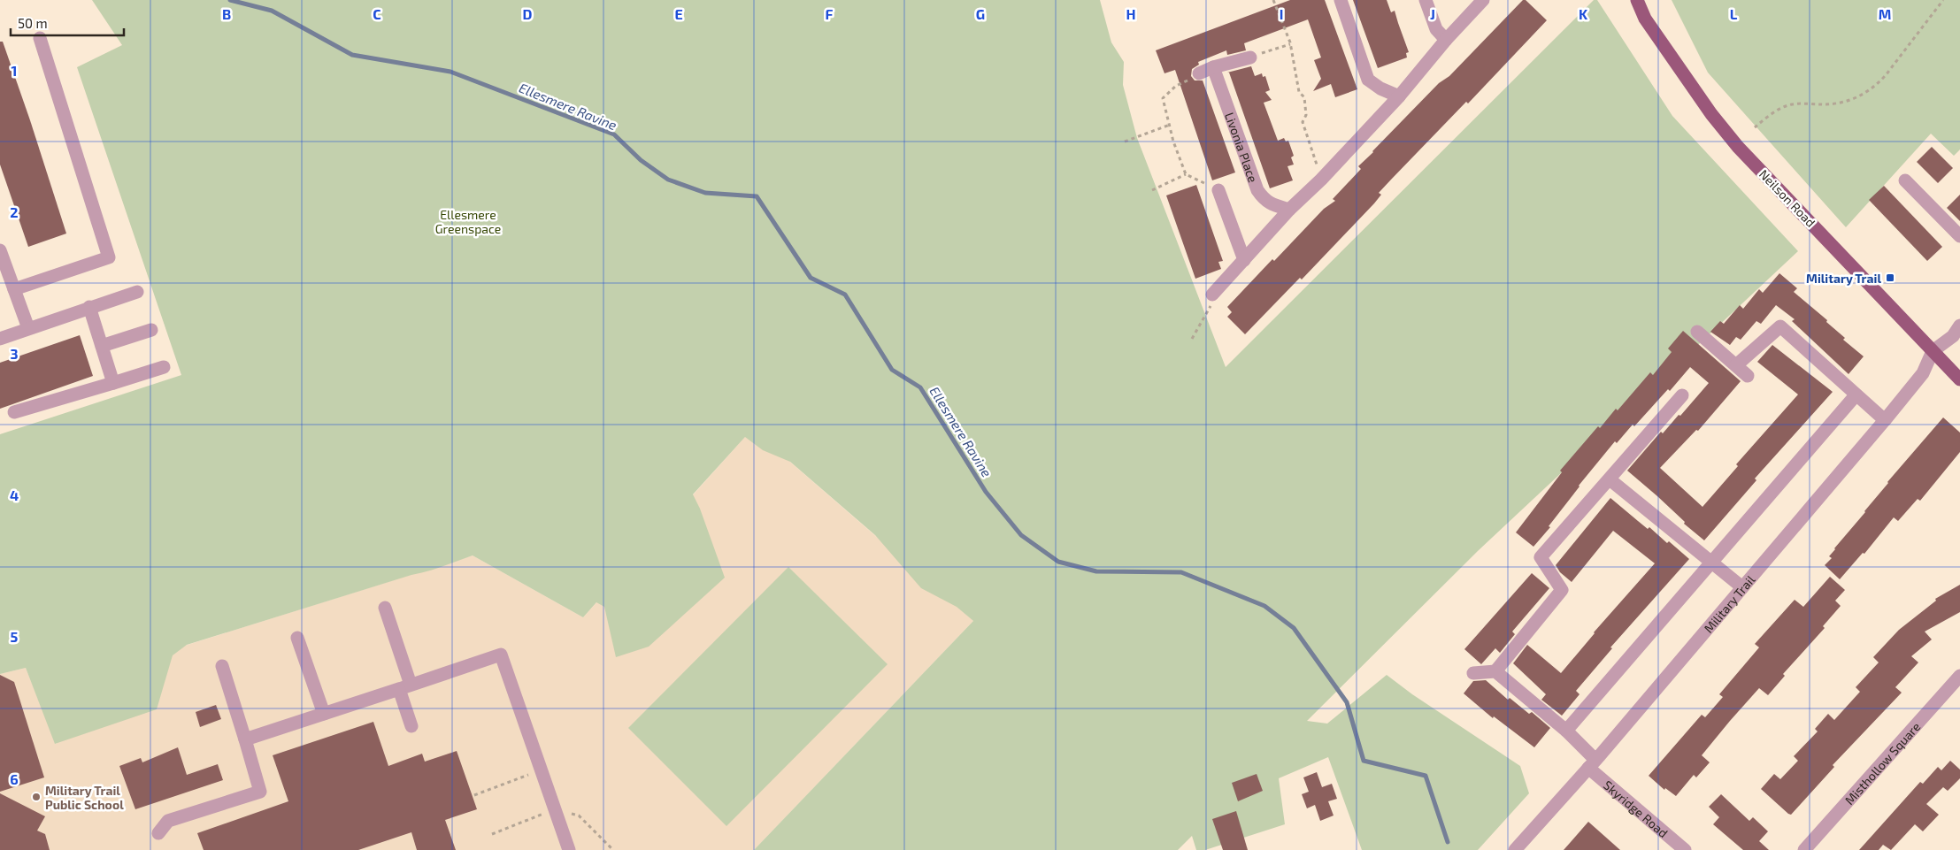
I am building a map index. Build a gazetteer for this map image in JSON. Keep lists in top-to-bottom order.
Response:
{
  "streets": {
    "main road": ["Neilson Road"],
    "street": [
      "Livonia Place",
      "Military Trail",
      "Misthollow Square",
      "Skyridge Road"
    ]
  },
  "crossings": [
    ["Neilson Road", "Military Trail"],
    ["Military Trail", "Skyridge Road"]
  ],
  "water": ["Ellesmere Ravine"],
  "parks": ["Ellesmere Greenspace"],
  "places": {
    "transit": ["Military Trail"],
    "other": ["Military Trail Public School"]
  },
  "scale_bar": "50 m",
  "grid": {
    "columns": [
      "B",
      "C",
      "D",
      "E",
      "F",
      "G",
      "H",
      "I",
      "J",
      "K",
      "L",
      "M"
    ],
    "rows": [
      "1",
      "2",
      "3",
      "4",
      "5",
      "6"
    ]
  }
}
